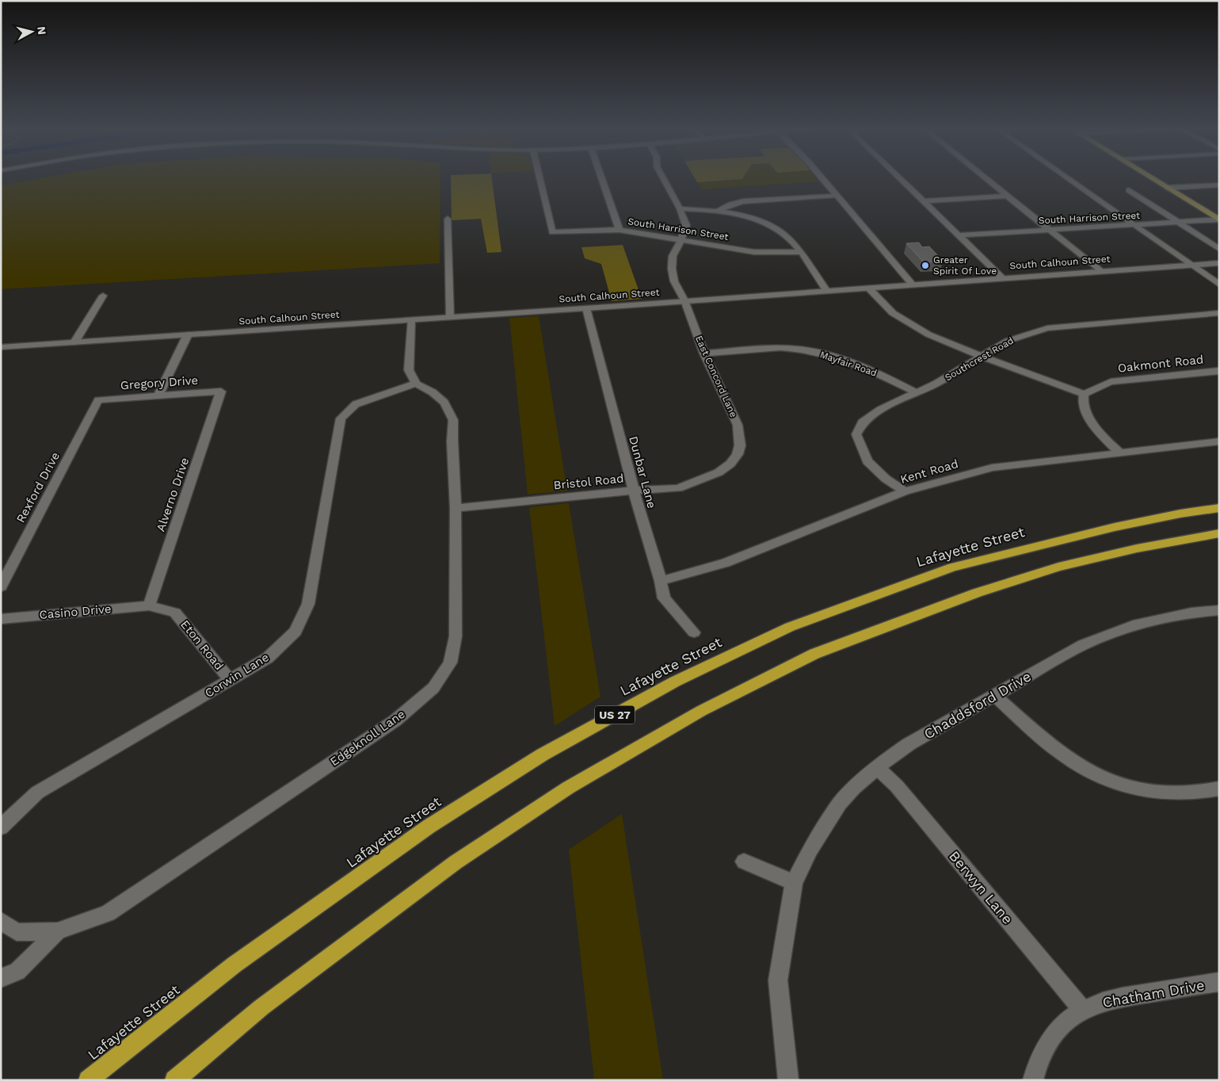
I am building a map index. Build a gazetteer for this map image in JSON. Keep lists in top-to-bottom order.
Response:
{
  "streets": {
    "highway": ["Lafayette Street", "US 27"],
    "street": [
      "South Harrison Street",
      "South Calhoun Street",
      "Southcrest Road",
      "Mayfair Road",
      "Oakmont Road",
      "East Concord Lane",
      "Gregory Drive",
      "Kent Road",
      "Dunbar Lane",
      "Bristol Road",
      "Rexford Drive",
      "Alverno Drive",
      "Casino Drive",
      "Eton Road",
      "Corwin Lane",
      "Chaddsford Drive",
      "Edgeknoll Lane",
      "Berwyn Lane",
      "Chatham Drive"
    ]
  },
  "crossings": [
    ["South Harrison Street", "East Concord Lane"],
    ["South Calhoun Street", "East Concord Lane"],
    ["South Calhoun Street", "Dunbar Lane"],
    ["Southcrest Road", "Mayfair Road"],
    ["Southcrest Road", "Kent Road"],
    ["Mayfair Road", "East Concord Lane"],
    ["East Concord Lane", "Bristol Road"],
    ["Gregory Drive", "Rexford Drive"],
    ["Gregory Drive", "Alverno Drive"],
    ["Kent Road", "Dunbar Lane"],
    ["Dunbar Lane", "Bristol Road"],
    ["Bristol Road", "Edgeknoll Lane"],
    ["Alverno Drive", "Casino Drive"],
    ["Alverno Drive", "Eton Road"],
    ["Casino Drive", "Eton Road"],
    ["Eton Road", "Corwin Lane"],
    ["Corwin Lane", "Edgeknoll Lane"],
    ["Chaddsford Drive", "Berwyn Lane"],
    ["Berwyn Lane", "Chatham Drive"]
  ],
  "places": ["Greater Spirit Of Love"],
  "north": "right"
}
